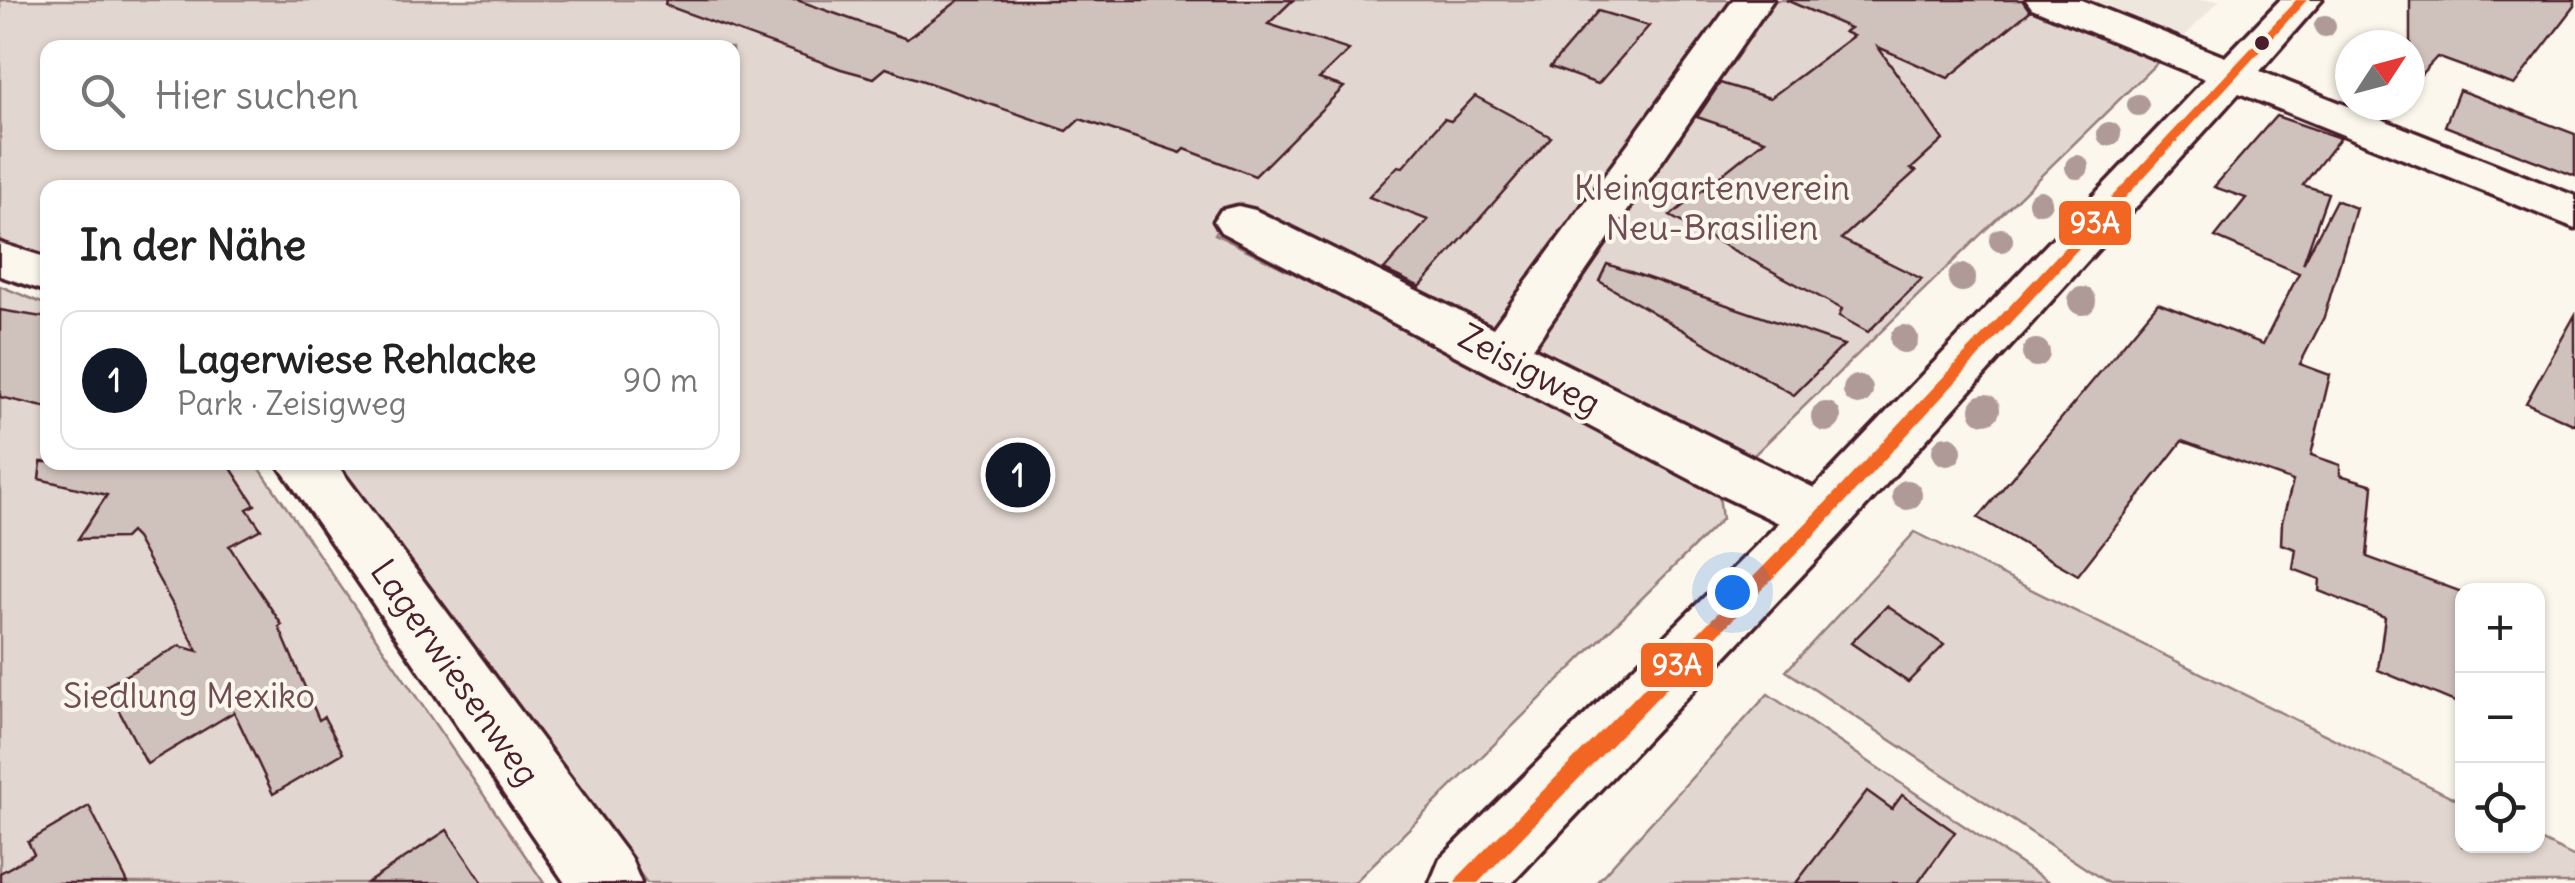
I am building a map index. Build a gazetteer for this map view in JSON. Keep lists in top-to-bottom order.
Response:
{
  "streets": {
    "street": ["Zeisigweg", "Lagerwiesenweg"]
  },
  "parks": ["Kleingartenverein Neu-Brasilien", "Siedlung Mexiko"],
  "lines": ["transit line 93A"],
  "north": "top right",
  "page": {
    "search": "Hier suchen",
    "heading": "In der Nähe",
    "list": [
      {
        "mark": "1",
        "name": "Lagerwiese Rehlacke",
        "note": "Park · Zeisigweg",
        "value": "90 m"
      }
    ],
    "pins": "1",
    "map_buttons": ["+", "−"]
  }
}
